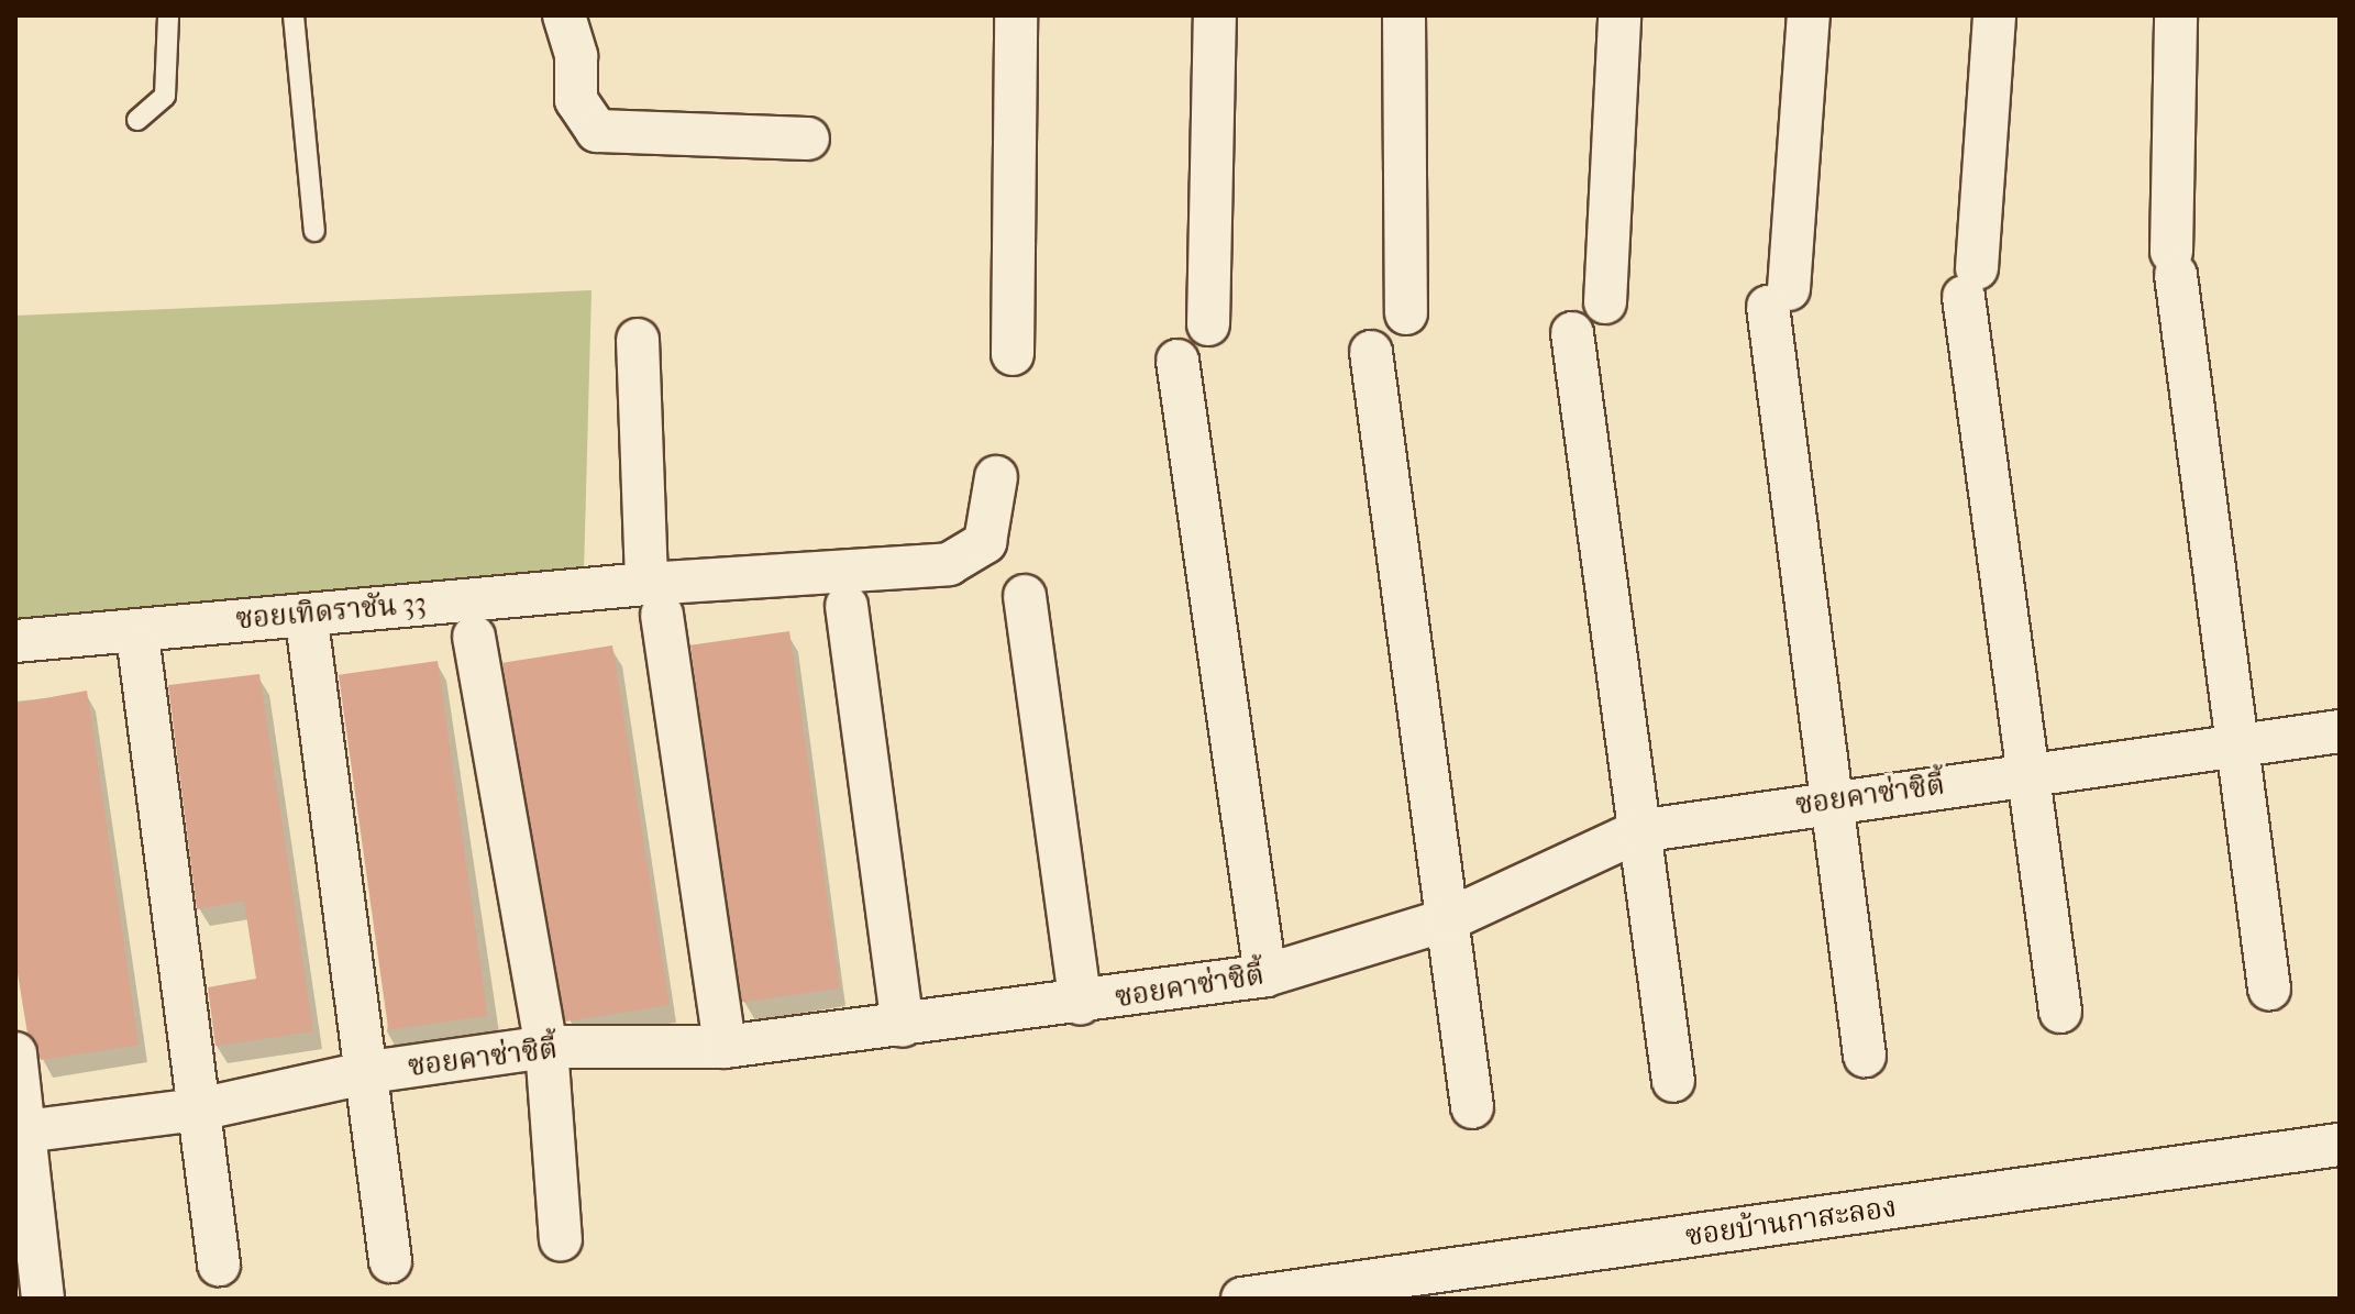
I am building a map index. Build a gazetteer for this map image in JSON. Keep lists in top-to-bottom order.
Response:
{
  "streets": {
    "street": ["ซอยเทิดราชัน 33", "ซอยคาซ่าซิตี้", "ซอยบ้านกาสะลอง"]
  }
}
